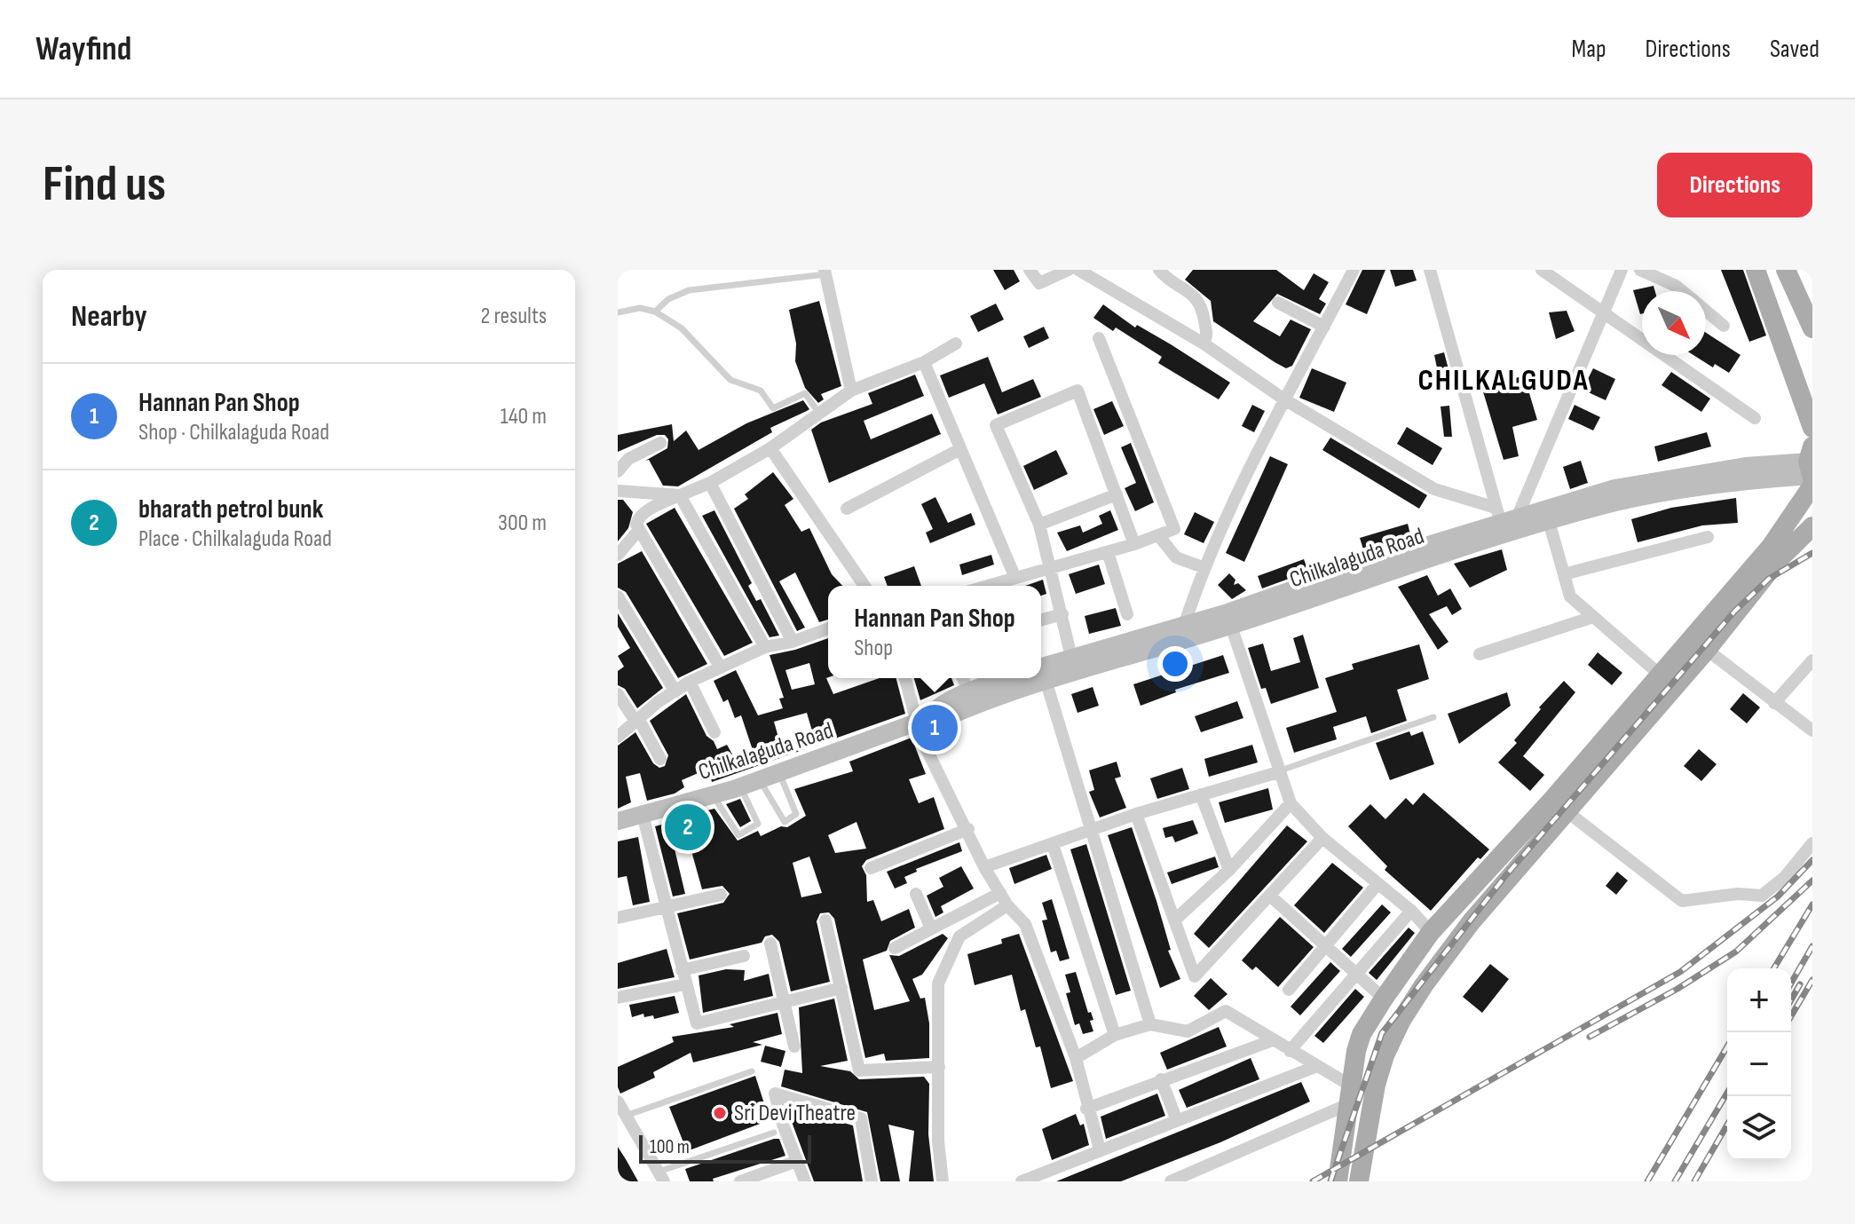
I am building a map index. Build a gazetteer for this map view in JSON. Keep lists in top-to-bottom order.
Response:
{
  "streets": {
    "main road": ["Chilkalaguda Road"]
  },
  "districts": ["CHILKALGUDA"],
  "places": ["Sri Devi Theatre"],
  "scale_bar": "100 m",
  "north": "bottom right",
  "page": {
    "header": "Wayfind",
    "nav": ["Map", "Directions", "Saved"],
    "buttons": "Directions",
    "title": "Find us",
    "heading": ["Nearby", "2 results"],
    "list": [
      {
        "mark": "1",
        "name": "Hannan Pan Shop",
        "note": "Shop · Chilkalaguda Road",
        "value": "140 m"
      },
      {
        "mark": "2",
        "name": "bharath petrol bunk",
        "note": "Place · Chilkalaguda Road",
        "value": "300 m"
      }
    ],
    "popup": ["Hannan Pan Shop", "Shop"],
    "pins": ["1", "2"],
    "map_buttons": ["+", "−"],
    "scale": "100 m"
  }
}
